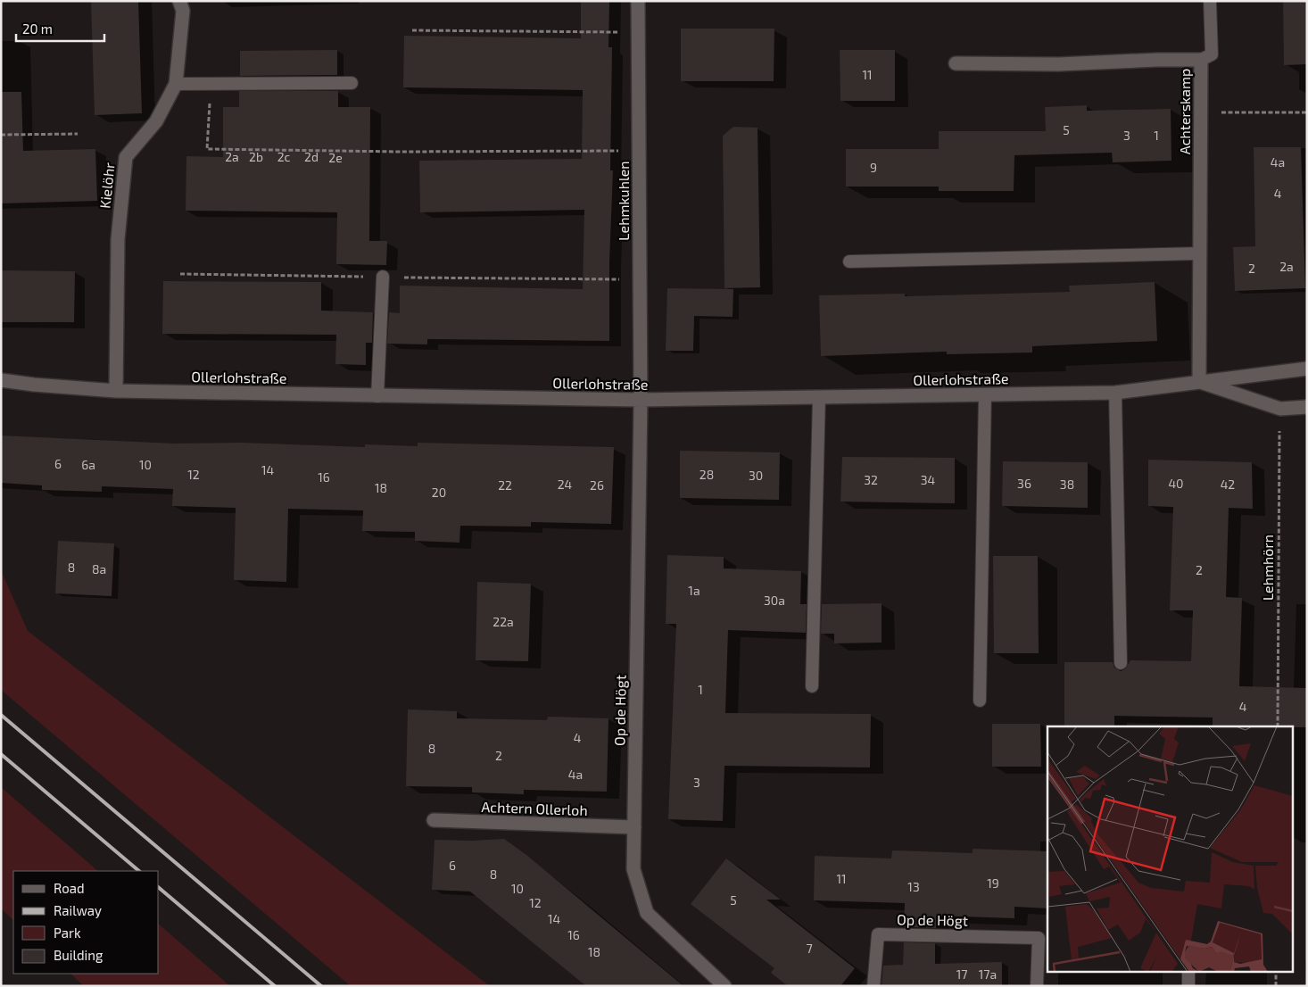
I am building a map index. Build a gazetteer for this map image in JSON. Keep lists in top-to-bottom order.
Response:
{
  "streets": {
    "street": [
      "Achterskamp",
      "Kielöhr",
      "Lehmkuhlen",
      "Ollerlohstraße",
      "Op de Högt",
      "Achtern Ollerloh"
    ],
    "path": ["Lehmhörn"]
  },
  "crossings": [
    ["Achterskamp", "Ollerlohstraße"],
    ["Kielöhr", "Ollerlohstraße"],
    ["Lehmkuhlen", "Ollerlohstraße"],
    ["Lehmkuhlen", "Op de Högt"],
    ["Ollerlohstraße", "Lehmhörn"],
    ["Ollerlohstraße", "Op de Högt"],
    ["Op de Högt", "Achtern Ollerloh"]
  ],
  "house_numbers": [
    "11",
    "5",
    "3",
    "1",
    "2a",
    "2b",
    "2c",
    "2d",
    "2e",
    "4a",
    "9",
    "4",
    "2a",
    "2",
    "6",
    "6a",
    "10",
    "14",
    "12",
    "28",
    "30",
    "16",
    "32",
    "34",
    "36",
    "40",
    "24",
    "38",
    "42",
    "22",
    "26",
    "18",
    "20",
    "8",
    "8a",
    "2",
    "1a",
    "30a",
    "22a",
    "1",
    "4",
    "4",
    "8",
    "2",
    "4a",
    "3",
    "6",
    "8",
    "11",
    "19",
    "13",
    "10",
    "5",
    "12",
    "14",
    "16",
    "7",
    "18",
    "17",
    "17a"
  ],
  "legend": [
    "Road",
    "Railway",
    "Park",
    "Building"
  ],
  "scale_bar": "20 m"
}
